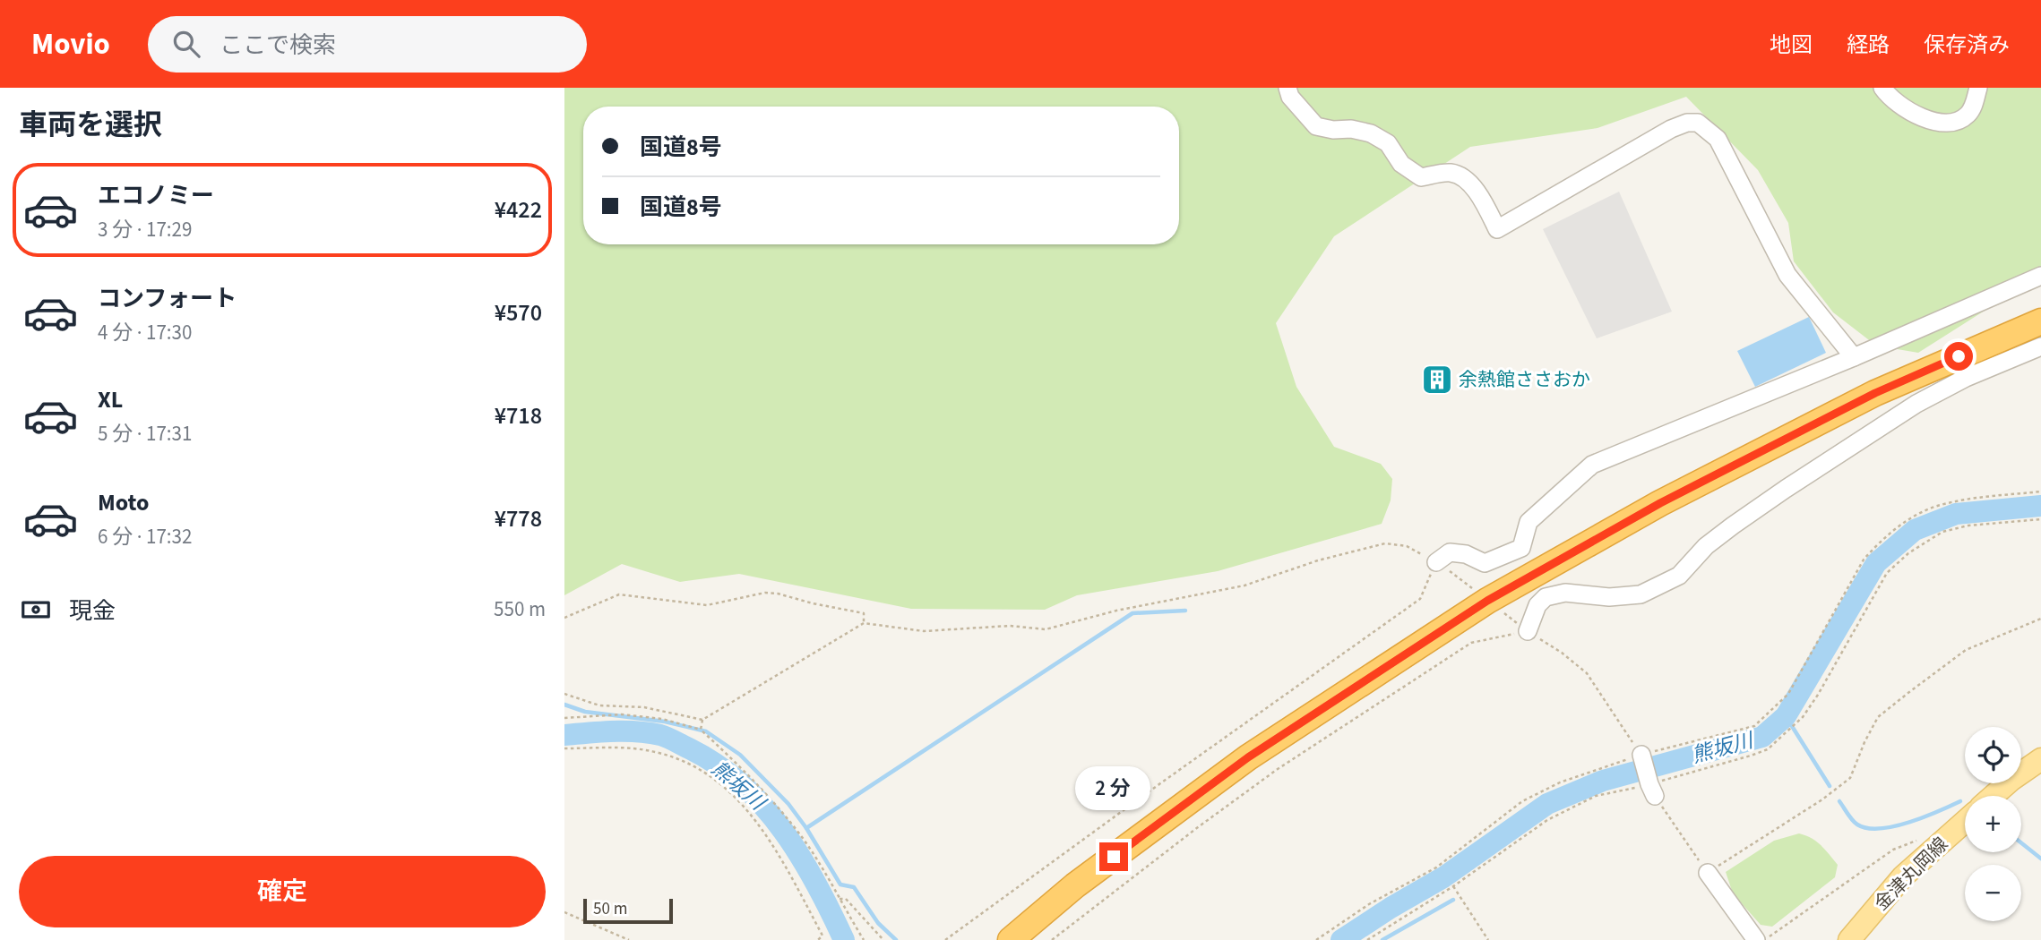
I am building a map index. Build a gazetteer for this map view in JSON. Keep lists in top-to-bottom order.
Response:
{
  "streets": {
    "main road": ["金津丸岡線"]
  },
  "water": ["熊坂川"],
  "places": {
    "building": ["余熱館ささおか"]
  },
  "scale_bar": "50 m",
  "page": {
    "header": "Movio",
    "search": "ここで検索",
    "nav": ["地図", "経路", "保存済み"],
    "heading": "車両を選択",
    "banner": ["国道8号", "国道8号"],
    "list": [
      {
        "name": "エコノミー",
        "note": "3 分 · 17:29",
        "value": "¥422"
      },
      {
        "name": "コンフォート",
        "note": "4 分 · 17:30",
        "value": "¥570"
      },
      {
        "name": "XL",
        "note": "5 分 · 17:31",
        "value": "¥718"
      },
      {
        "name": "Moto",
        "note": "6 分 · 17:32",
        "value": "¥778"
      }
    ],
    "pay": ["現金", "550 m"],
    "map_buttons": ["+", "−"],
    "bubble": "2 分",
    "buttons": "確定",
    "scale": "50 m"
  }
}
